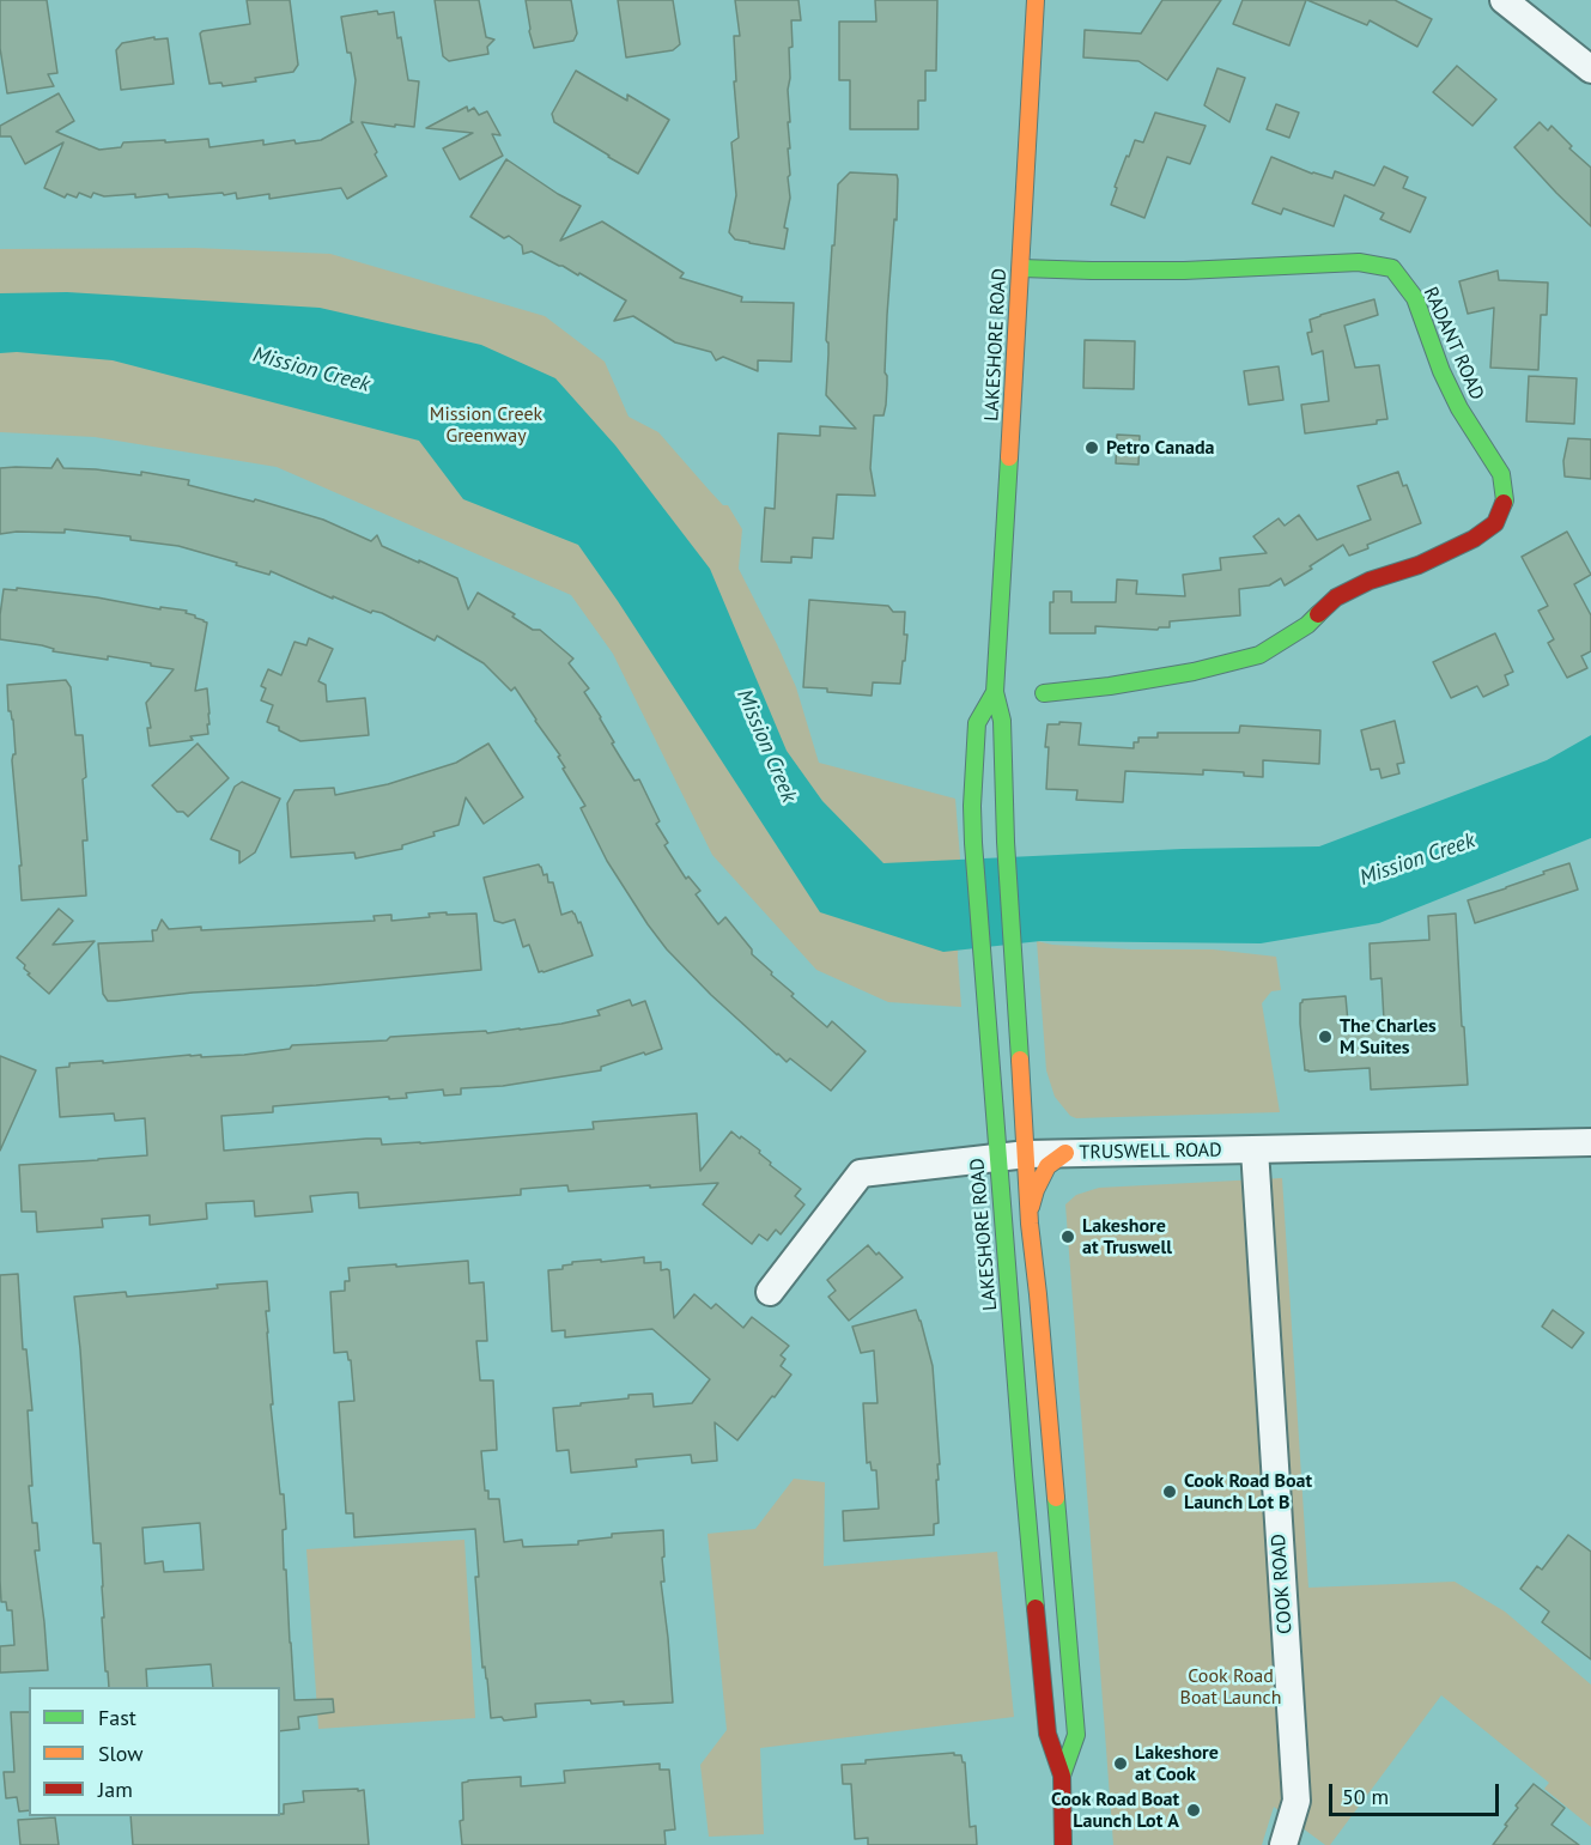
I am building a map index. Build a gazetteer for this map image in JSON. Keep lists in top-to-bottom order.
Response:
{
  "streets": {
    "main road": ["RADANT ROAD", "LAKESHORE ROAD"],
    "street": ["TRUSWELL ROAD", "COOK ROAD"]
  },
  "crossings": [
    ["RADANT ROAD", "LAKESHORE ROAD"],
    ["LAKESHORE ROAD", "TRUSWELL ROAD"],
    ["TRUSWELL ROAD", "COOK ROAD"]
  ],
  "water": ["Mission Creek"],
  "parks": ["Mission Creek Greenway", "Cook Road Boat Launch"],
  "places": [
    "Petro Canada",
    "The Charles M Suites",
    "Lakeshore at Truswell",
    "Cook Road Boat Launch Lot B",
    "Lakeshore at Cook",
    "Cook Road Boat Launch Lot A"
  ],
  "legend": ["Fast", "Slow", "Jam"],
  "scale_bar": "50 m"
}
